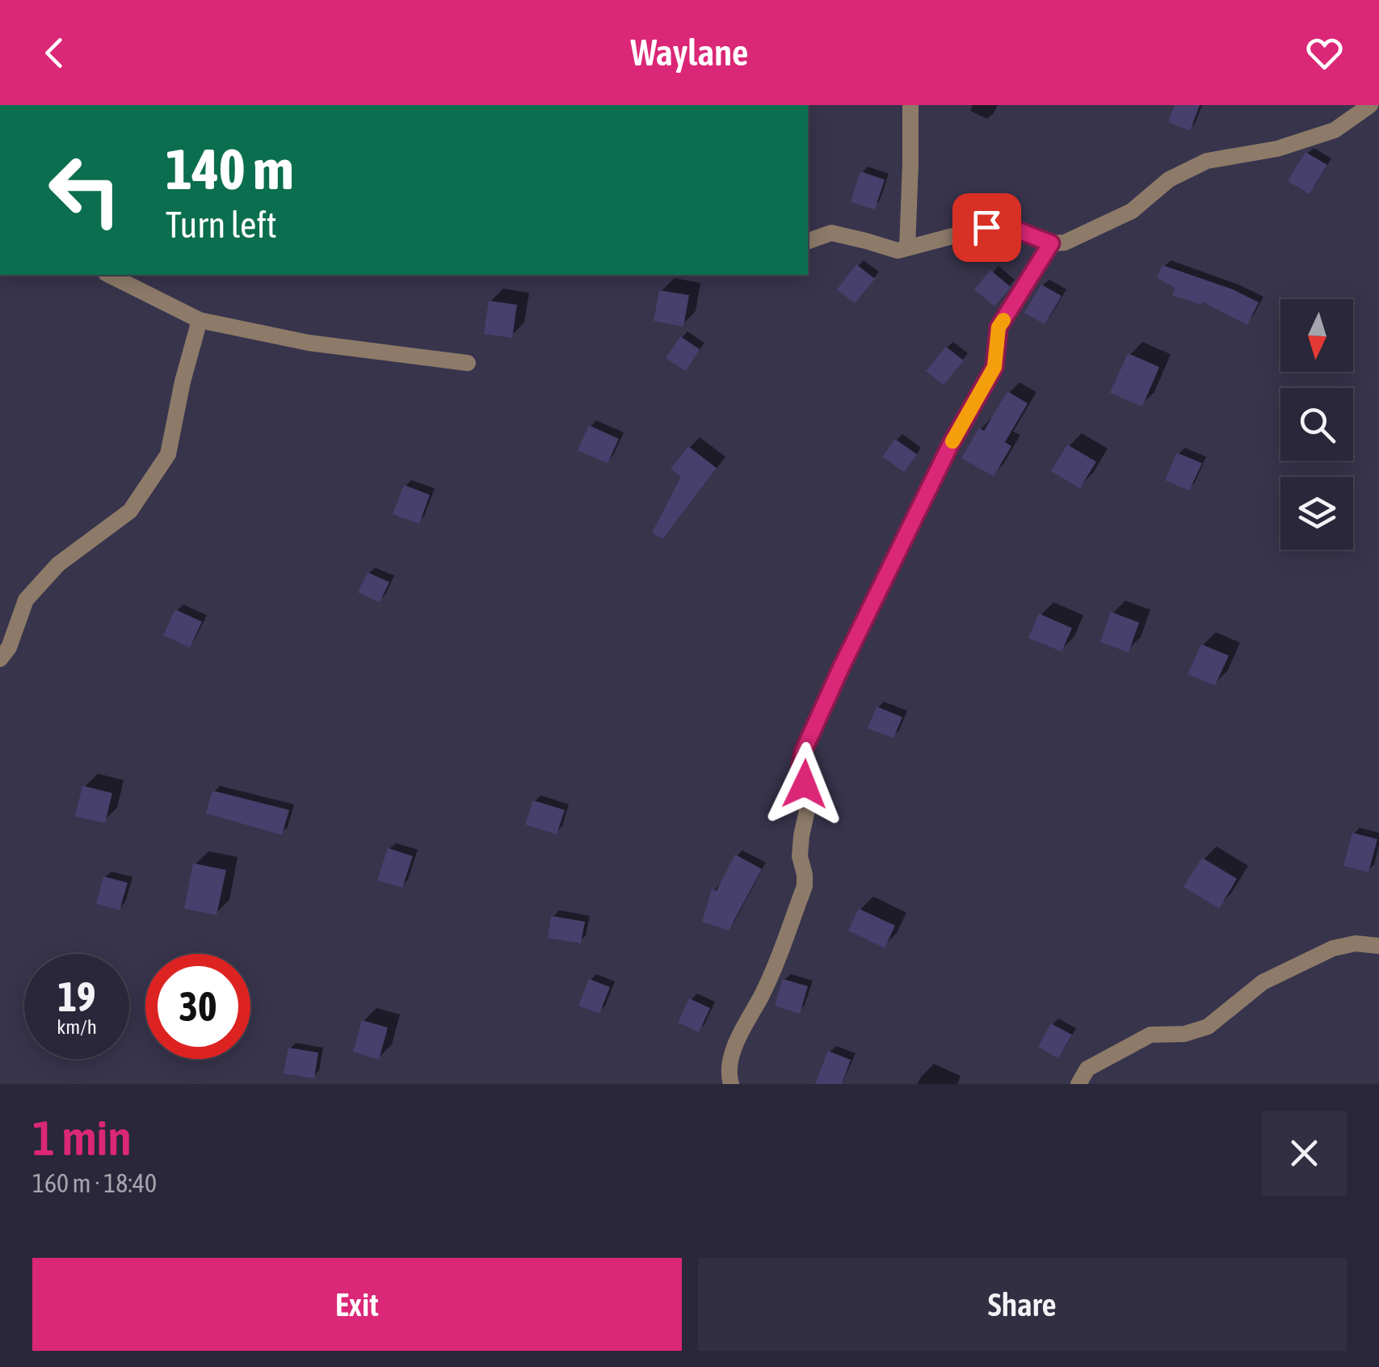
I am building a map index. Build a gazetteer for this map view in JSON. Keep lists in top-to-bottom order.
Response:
{
  "north": "bottom",
  "page": {
    "header": "Waylane",
    "turn": ["140 m", "Turn left"],
    "speed": "19 km/h",
    "limit": "30",
    "heading": ["1 min", "160 m · 18:40"],
    "buttons": ["Exit", "Share"]
  }
}
